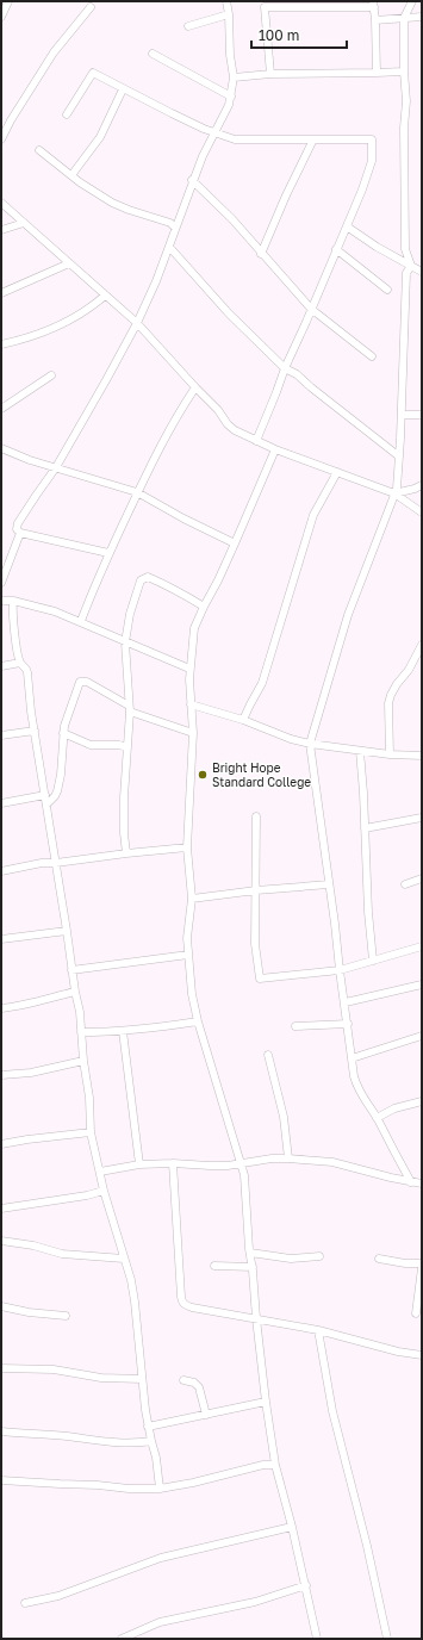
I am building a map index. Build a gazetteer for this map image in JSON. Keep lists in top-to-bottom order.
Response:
{
  "places": ["Bright Hope Standard College"],
  "scale_bar": "100 m"
}
